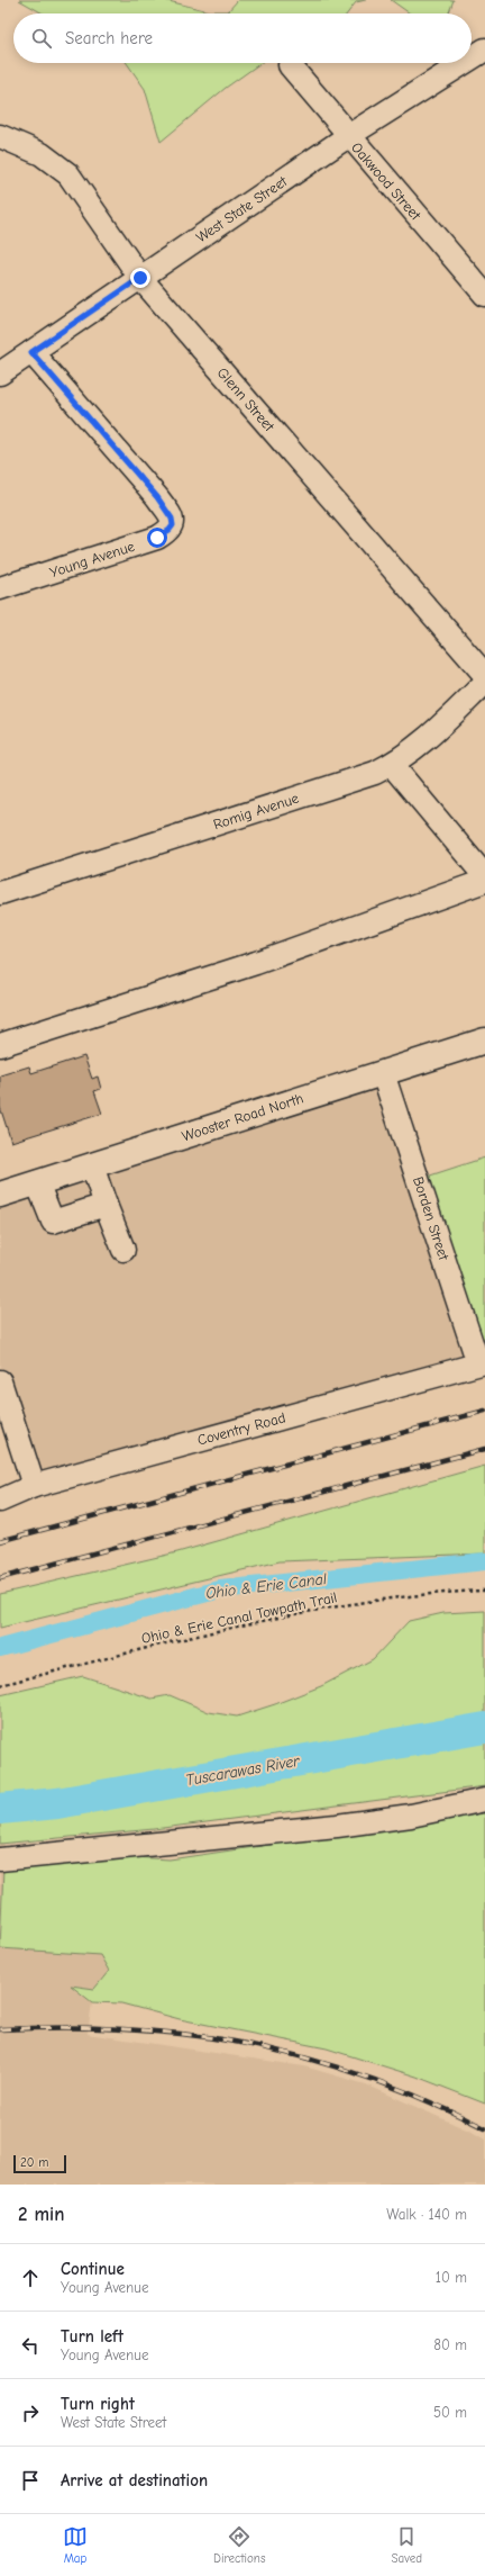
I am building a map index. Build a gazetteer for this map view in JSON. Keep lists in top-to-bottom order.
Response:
{
  "streets": {
    "main road": ["Wooster Road North"],
    "street": [
      "Oakwood Street",
      "West State Street",
      "Glenn Street",
      "Young Avenue",
      "Romig Avenue",
      "Borden Street",
      "Coventry Road"
    ],
    "path": ["Ohio & Erie Canal Towpath Trail"]
  },
  "crossings": [
    ["Oakwood Street", "West State Street"],
    ["West State Street", "Glenn Street"],
    ["West State Street", "Young Avenue"],
    ["Wooster Road North", "Borden Street"],
    ["Borden Street", "Coventry Road"]
  ],
  "water": ["Ohio & Erie Canal", "Tuscarawas River"],
  "scale_bar": "20 m",
  "page": {
    "search": "Search here",
    "scale": "20 m",
    "heading": ["2 min", "Walk · 140 m"],
    "list": [
      ["Continue", "Young Avenue", "10 m"],
      ["Turn left", "Young Avenue", "80 m"],
      ["Turn right", "West State Street", "50 m"],
      "Arrive at destination"
    ],
    "nav": ["Map", "Directions", "Saved"]
  }
}
